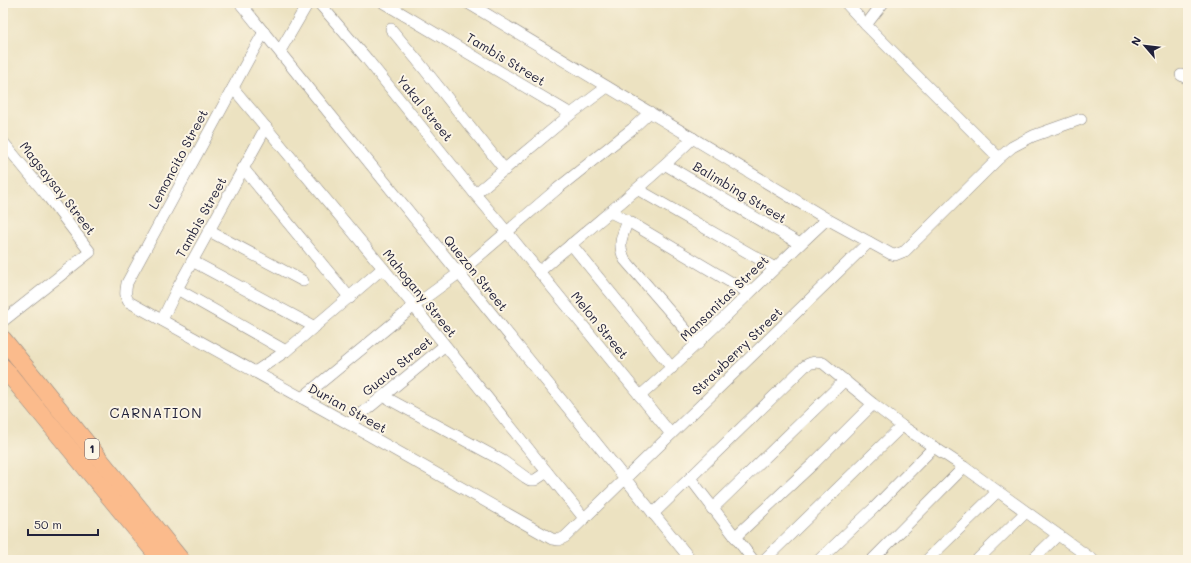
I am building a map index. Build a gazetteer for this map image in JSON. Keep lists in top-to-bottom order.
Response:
{
  "streets": {
    "highway": ["1"],
    "street": [
      "Tambis Street",
      "Yakal Street",
      "Lemoncito Street",
      "Magsaysay Street",
      "Balimbing Street",
      "Quezon Street",
      "Mahogany Street",
      "Mansanitas Street",
      "Melon Street",
      "Strawberry Street",
      "Guava Street",
      "Durian Street"
    ]
  },
  "crossings": [
    ["Tambis Street", "Mahogany Street"],
    ["Tambis Street", "Durian Street"],
    ["Yakal Street", "Melon Street"],
    ["Lemoncito Street", "Quezon Street"],
    ["Lemoncito Street", "Mahogany Street"],
    ["Lemoncito Street", "Durian Street"],
    ["Balimbing Street", "Mansanitas Street"],
    ["Quezon Street", "Strawberry Street"],
    ["Mahogany Street", "Strawberry Street"],
    ["Mahogany Street", "Guava Street"],
    ["Mansanitas Street", "Melon Street"],
    ["Melon Street", "Strawberry Street"],
    ["Strawberry Street", "Durian Street"],
    ["Guava Street", "Durian Street"]
  ],
  "districts": ["CARNATION"],
  "scale_bar": "50 m",
  "north": "top left"
}
